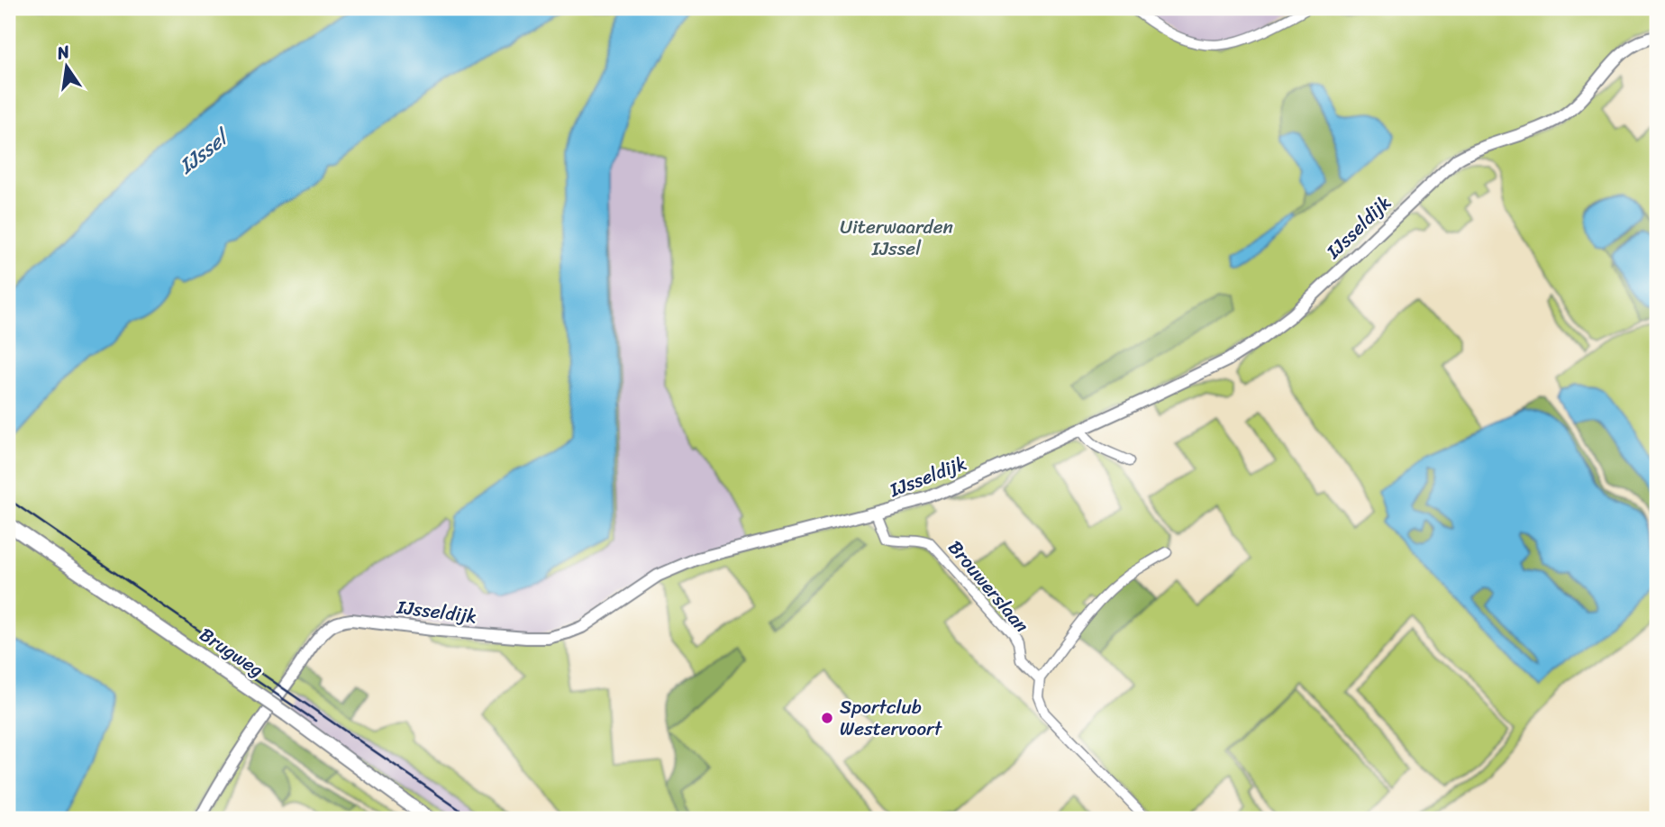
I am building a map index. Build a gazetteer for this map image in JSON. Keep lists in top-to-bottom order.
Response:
{
  "streets": {
    "main road": ["Brugweg"],
    "street": ["IJsseldijk", "Brouwerslaan"]
  },
  "crossings": [
    ["IJsseldijk", "Brouwerslaan"]
  ],
  "water": ["IJssel"],
  "parks": ["Uiterwaarden IJssel"],
  "places": ["Sportclub Westervoort"],
  "north": "top"
}
